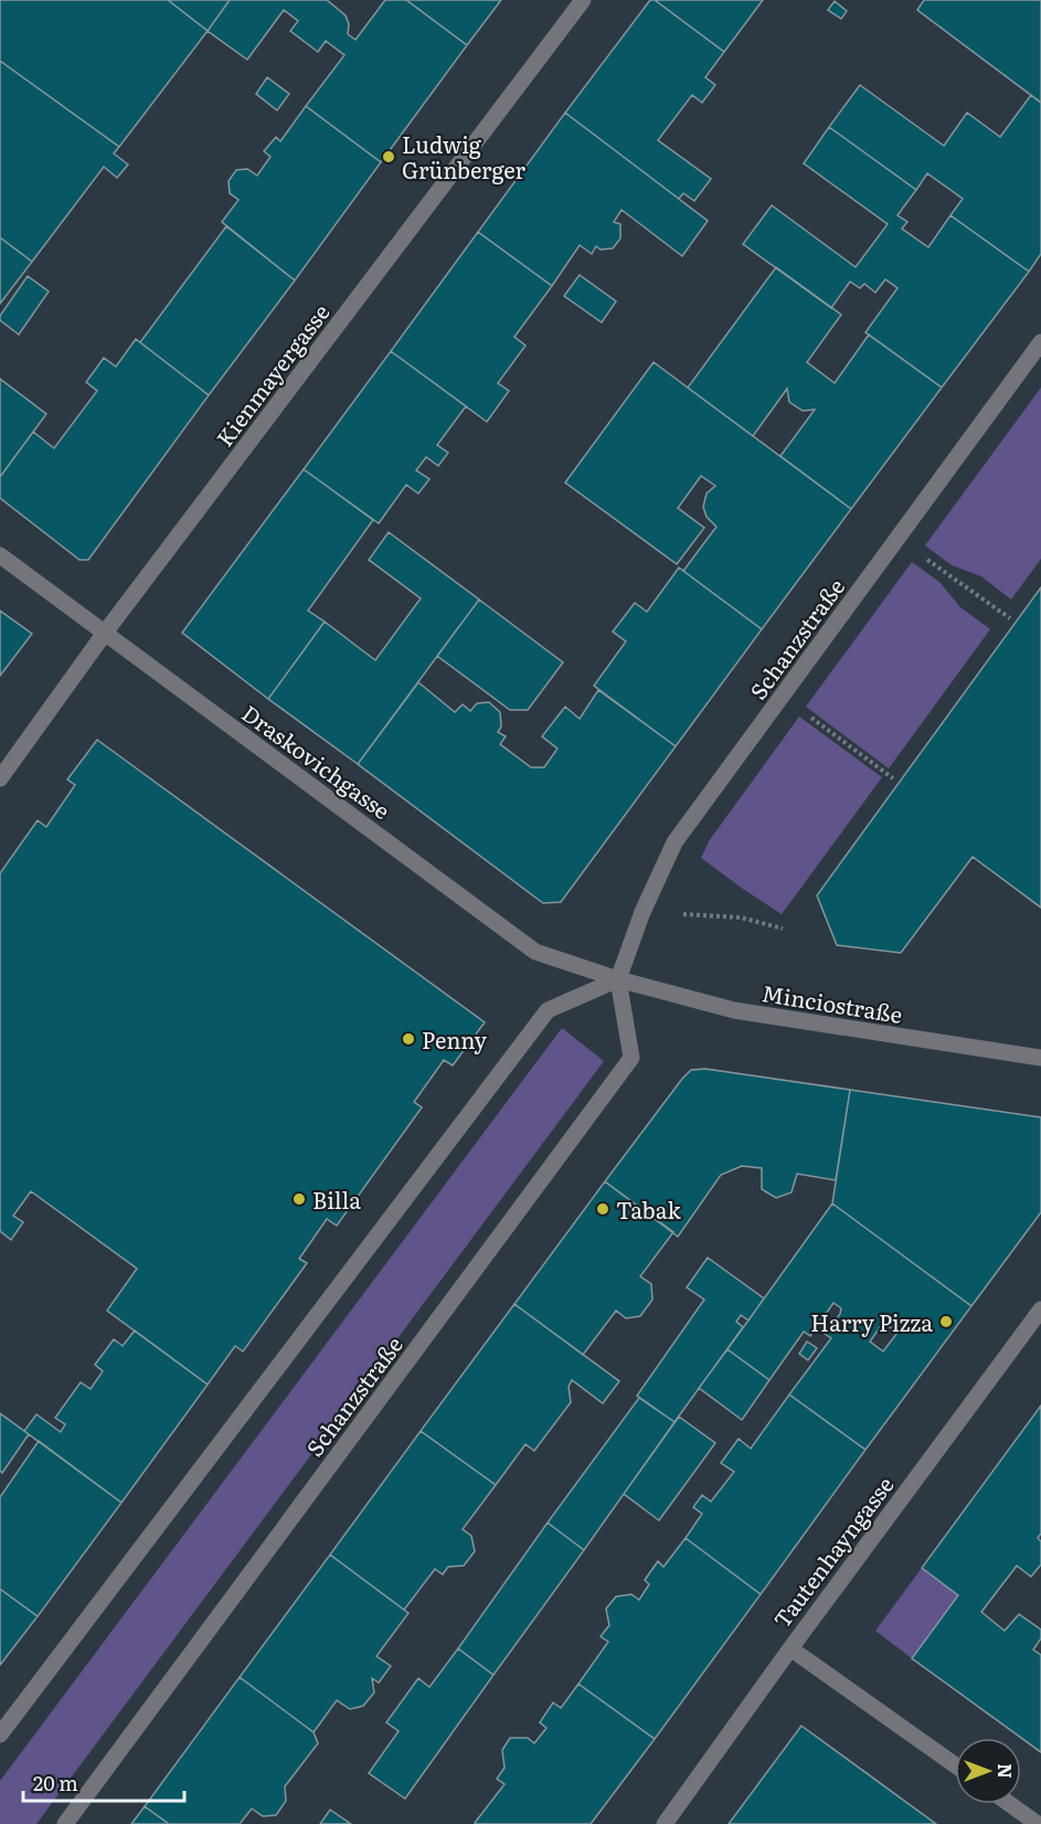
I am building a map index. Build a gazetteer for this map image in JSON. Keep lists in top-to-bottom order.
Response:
{
  "streets": {
    "street": [
      "Kienmayergasse",
      "Schanzstraße",
      "Draskovichgasse",
      "Minciostraße",
      "Tautenhayngasse"
    ]
  },
  "crossings": [
    ["Kienmayergasse", "Draskovichgasse"],
    ["Schanzstraße", "Draskovichgasse"],
    ["Schanzstraße", "Minciostraße"],
    ["Draskovichgasse", "Minciostraße"]
  ],
  "places": [
    "Ludwig Grünberger",
    "Penny",
    "Billa",
    "Tabak",
    "Harry Pizza"
  ],
  "scale_bar": "20 m",
  "north": "right"
}
